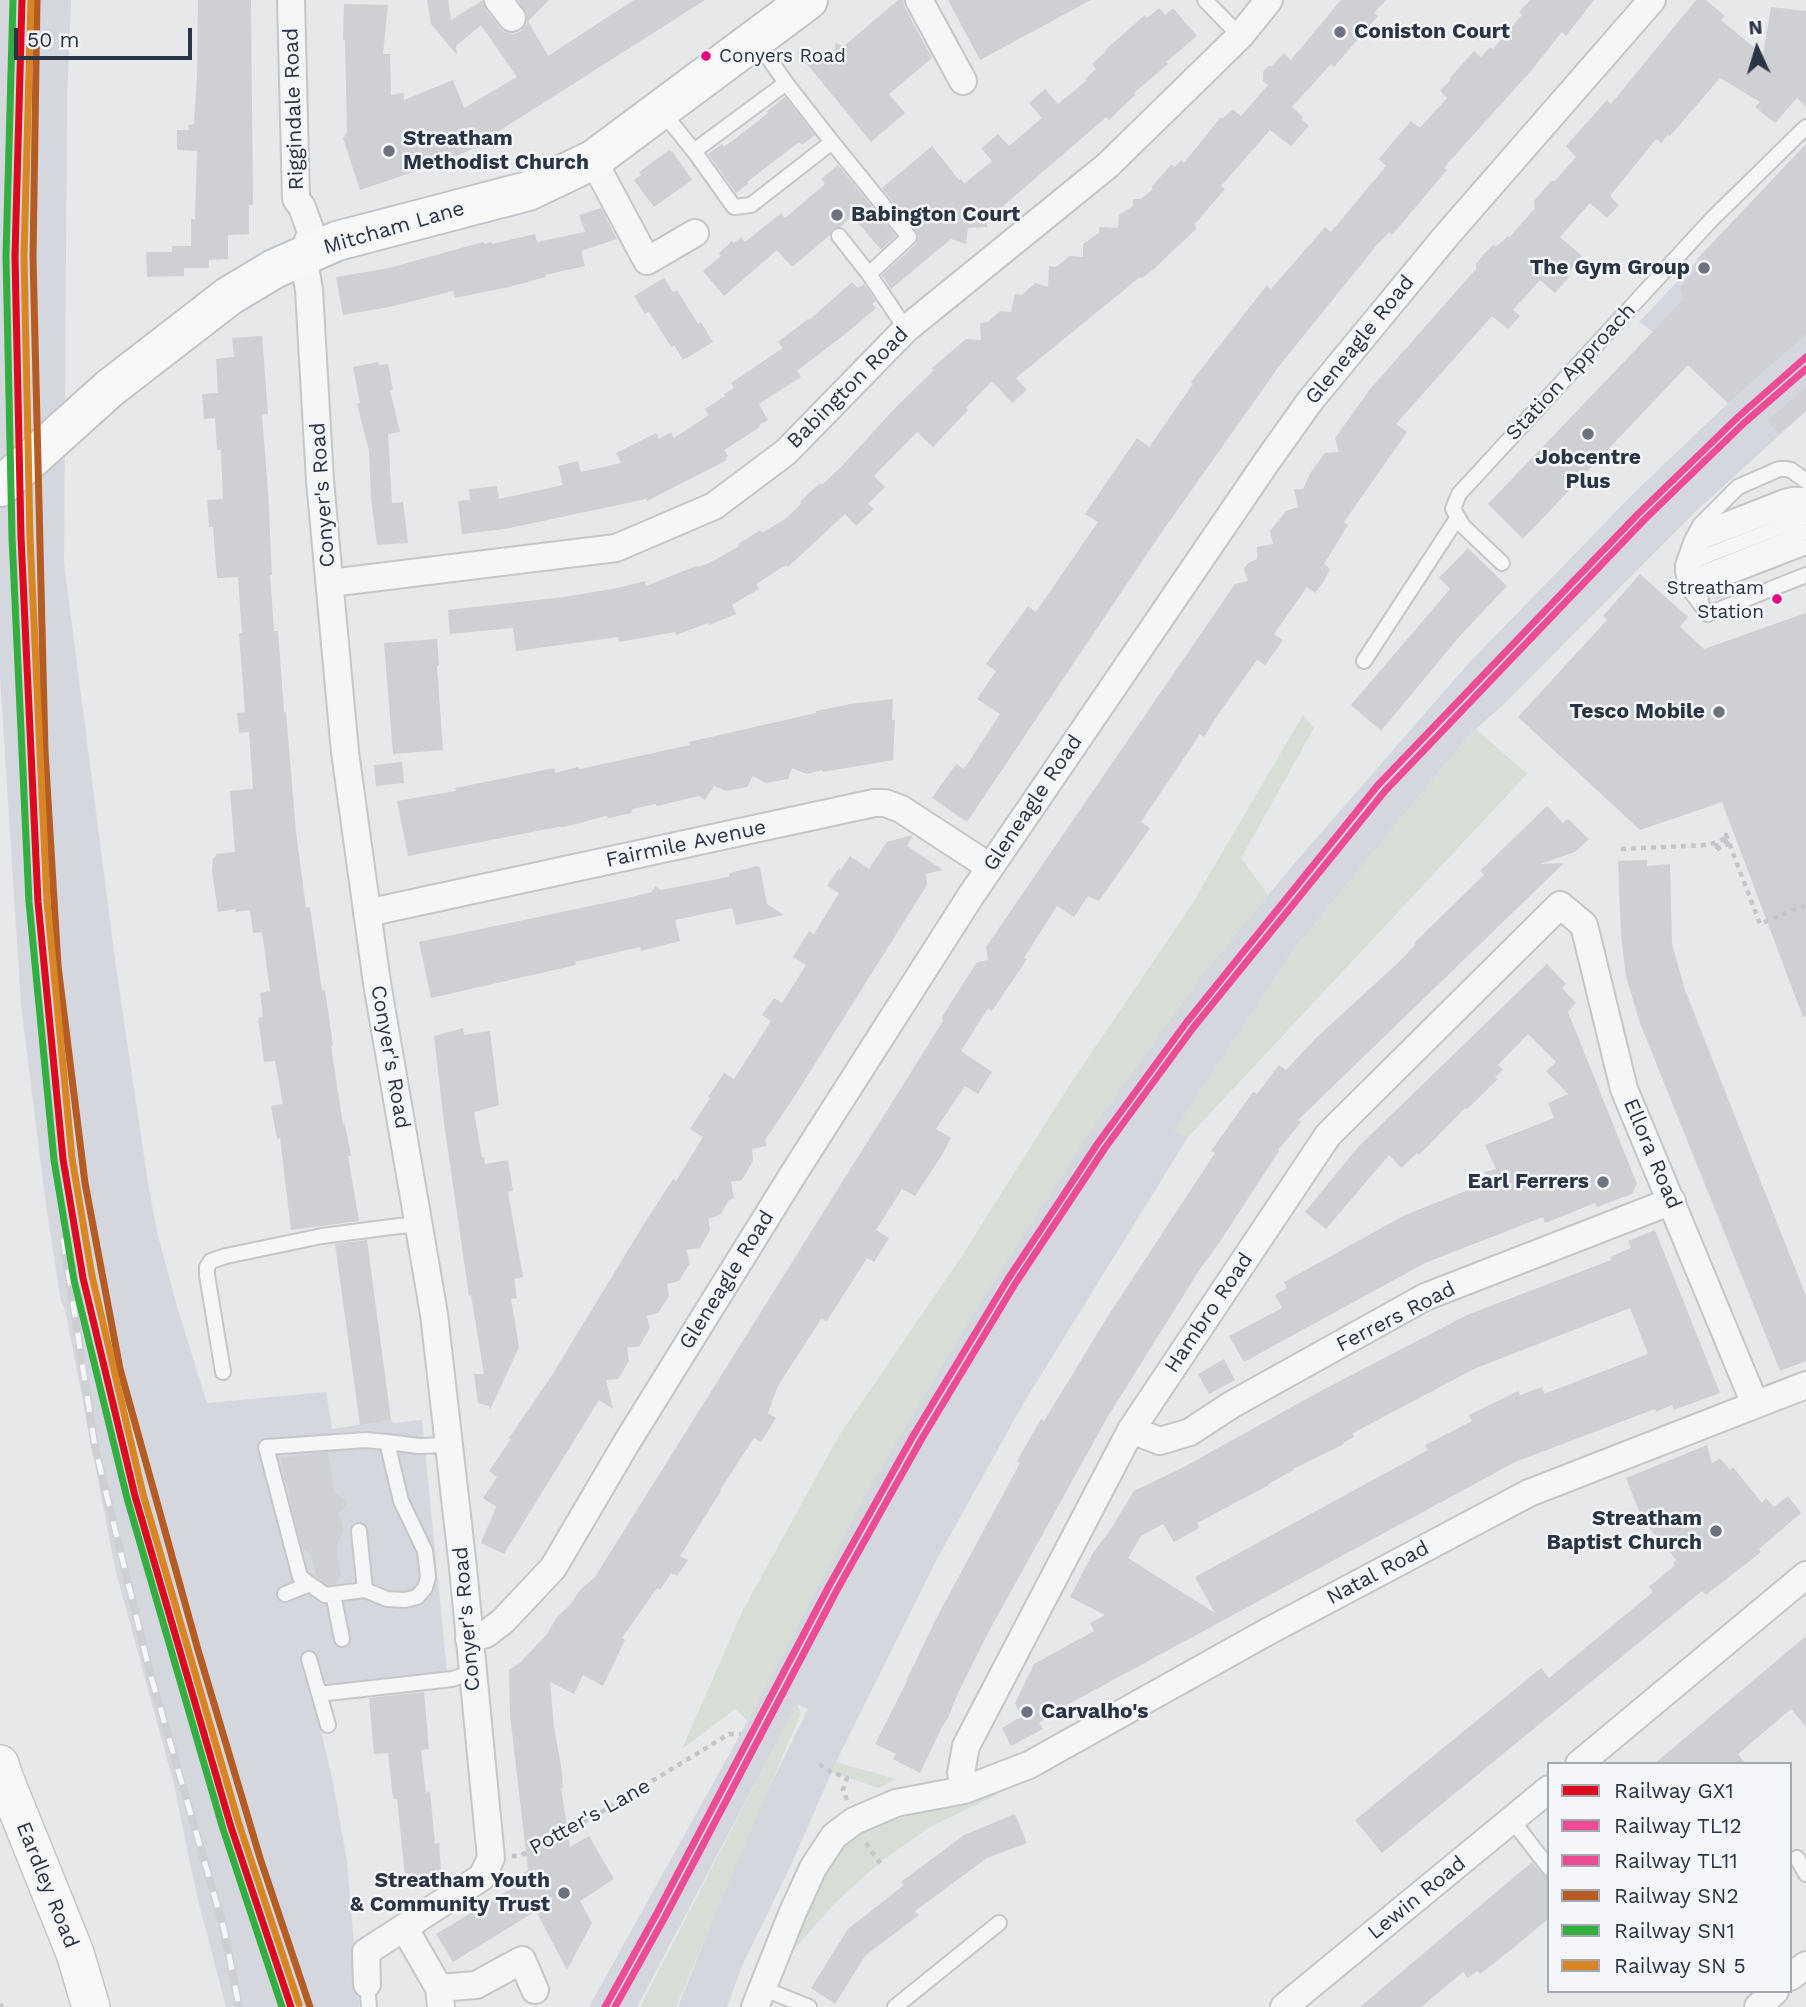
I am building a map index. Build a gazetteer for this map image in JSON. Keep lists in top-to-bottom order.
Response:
{
  "streets": {
    "main road": ["Mitcham Lane"],
    "street": [
      "Riggindale Road",
      "Gleneagle Road",
      "Babington Road",
      "Conyer's Road",
      "Fairmile Avenue",
      "Ellora Road",
      "Hambro Road",
      "Ferrers Road",
      "Natal Road",
      "Eardley Road",
      "Lewin Road"
    ],
    "lane": ["Station Approach"],
    "path": ["Potter's Lane"]
  },
  "crossings": [
    ["Riggindale Road", "Mitcham Lane"],
    ["Riggindale Road", "Conyer's Road"],
    ["Mitcham Lane", "Conyer's Road"],
    ["Gleneagle Road", "Conyer's Road"],
    ["Gleneagle Road", "Fairmile Avenue"],
    ["Babington Road", "Conyer's Road"],
    ["Conyer's Road", "Fairmile Avenue"],
    ["Conyer's Road", "Potter's Lane"],
    ["Ellora Road", "Hambro Road"],
    ["Ellora Road", "Ferrers Road"],
    ["Ellora Road", "Natal Road"],
    ["Hambro Road", "Ferrers Road"],
    ["Hambro Road", "Natal Road"]
  ],
  "places": [
    "Coniston Court",
    "Conyers Road",
    "Streatham Methodist Church",
    "Babington Court",
    "The Gym Group",
    "Jobcentre Plus",
    "Streatham Station",
    "Tesco Mobile",
    "Earl Ferrers",
    "Streatham Baptist Church",
    "Carvalho's",
    "Streatham Youth & Community Trust"
  ],
  "lines": [
    "rail line GX1",
    "rail line SN2",
    "rail line SN1",
    "rail line TL12",
    "rail line TL11"
  ],
  "legend": [
    "Railway GX1",
    "Railway TL12",
    "Railway TL11",
    "Railway SN2",
    "Railway SN1",
    "Railway SN 5"
  ],
  "scale_bar": "50 m",
  "north": "top"
}
